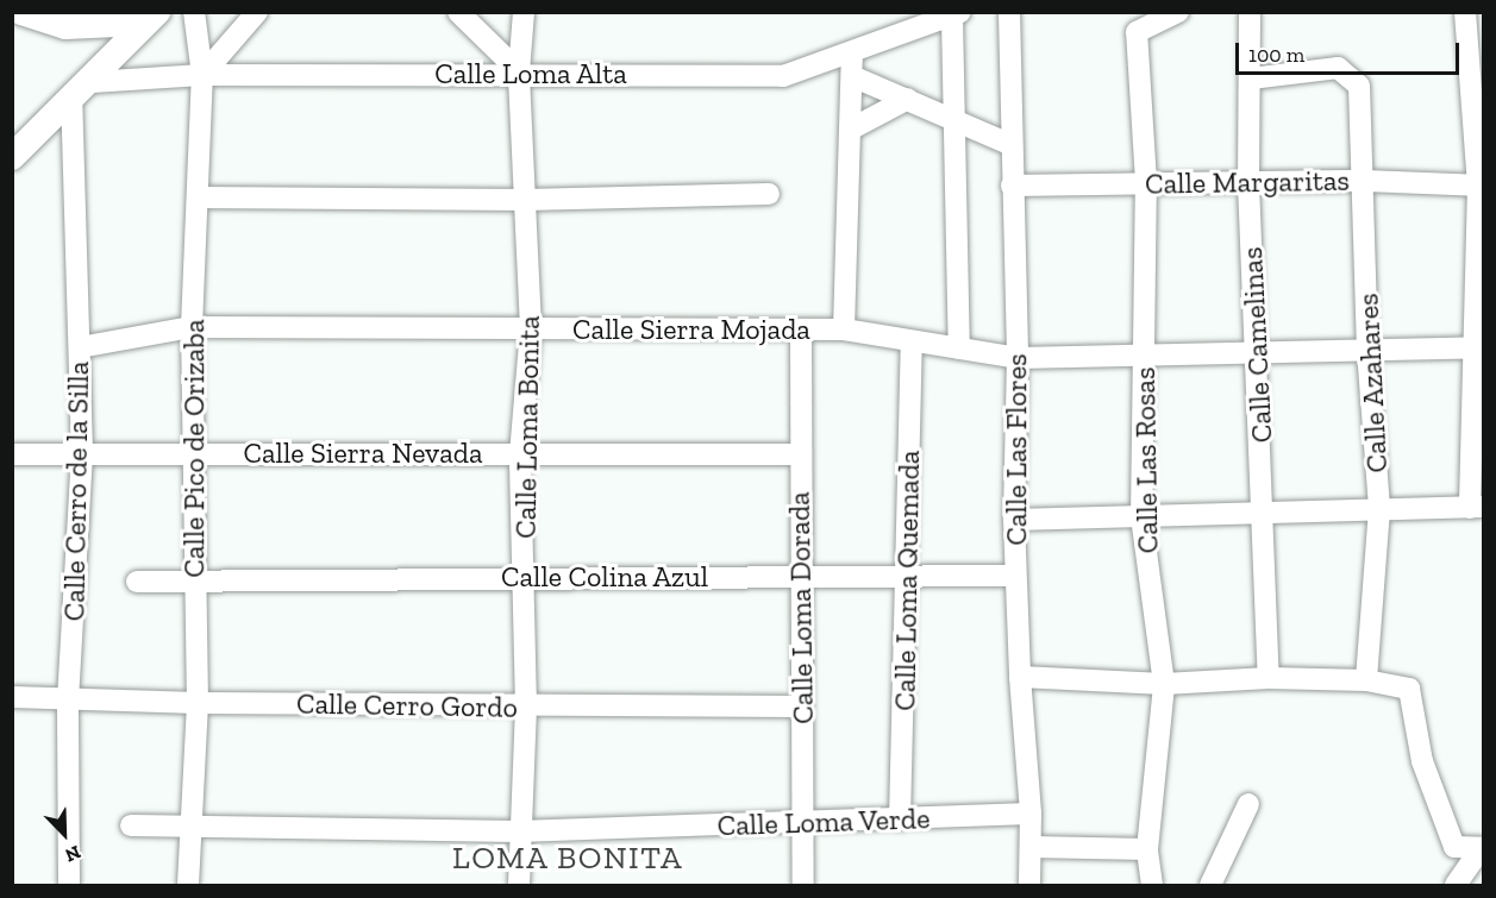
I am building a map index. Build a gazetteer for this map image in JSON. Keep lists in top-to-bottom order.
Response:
{
  "streets": {
    "street": [
      "Calle Loma Alta",
      "Calle Margaritas",
      "Calle Sierra Mojada",
      "Calle Camelinas",
      "Calle Azahares",
      "Calle Loma Bonita",
      "Calle Pico de Orizaba",
      "Calle Las Flores",
      "Calle Sierra Nevada",
      "Calle Las Rosas",
      "Calle Cerro de la Silla",
      "Calle Colina Azul",
      "Calle Loma Quemada",
      "Calle Loma Dorada",
      "Calle Cerro Gordo",
      "Calle Loma Verde"
    ]
  },
  "crossings": [
    ["Calle Loma Alta", "Calle Loma Bonita"],
    ["Calle Loma Alta", "Calle Pico de Orizaba"],
    ["Calle Loma Alta", "Calle Cerro de la Silla"],
    ["Calle Margaritas", "Calle Camelinas"],
    ["Calle Margaritas", "Calle Azahares"],
    ["Calle Margaritas", "Calle Las Flores"],
    ["Calle Margaritas", "Calle Las Rosas"],
    ["Calle Sierra Mojada", "Calle Camelinas"],
    ["Calle Sierra Mojada", "Calle Azahares"],
    ["Calle Sierra Mojada", "Calle Loma Bonita"],
    ["Calle Sierra Mojada", "Calle Pico de Orizaba"],
    ["Calle Sierra Mojada", "Calle Las Flores"],
    ["Calle Sierra Mojada", "Calle Las Rosas"],
    ["Calle Sierra Mojada", "Calle Cerro de la Silla"],
    ["Calle Sierra Mojada", "Calle Loma Quemada"],
    ["Calle Sierra Mojada", "Calle Loma Dorada"],
    ["Calle Camelinas", "Calle Azahares"],
    ["Calle Loma Bonita", "Calle Sierra Nevada"],
    ["Calle Loma Bonita", "Calle Colina Azul"],
    ["Calle Loma Bonita", "Calle Cerro Gordo"],
    ["Calle Loma Bonita", "Calle Loma Verde"],
    ["Calle Pico de Orizaba", "Calle Sierra Nevada"],
    ["Calle Pico de Orizaba", "Calle Colina Azul"],
    ["Calle Pico de Orizaba", "Calle Cerro Gordo"],
    ["Calle Pico de Orizaba", "Calle Loma Verde"],
    ["Calle Las Flores", "Calle Colina Azul"],
    ["Calle Las Flores", "Calle Loma Verde"],
    ["Calle Sierra Nevada", "Calle Cerro de la Silla"],
    ["Calle Sierra Nevada", "Calle Loma Dorada"],
    ["Calle Cerro de la Silla", "Calle Cerro Gordo"],
    ["Calle Colina Azul", "Calle Loma Quemada"],
    ["Calle Colina Azul", "Calle Loma Dorada"],
    ["Calle Loma Quemada", "Calle Loma Verde"],
    ["Calle Loma Dorada", "Calle Cerro Gordo"],
    ["Calle Loma Dorada", "Calle Loma Verde"]
  ],
  "districts": ["LOMA BONITA"],
  "scale_bar": "100 m",
  "north": "bottom right"
}
